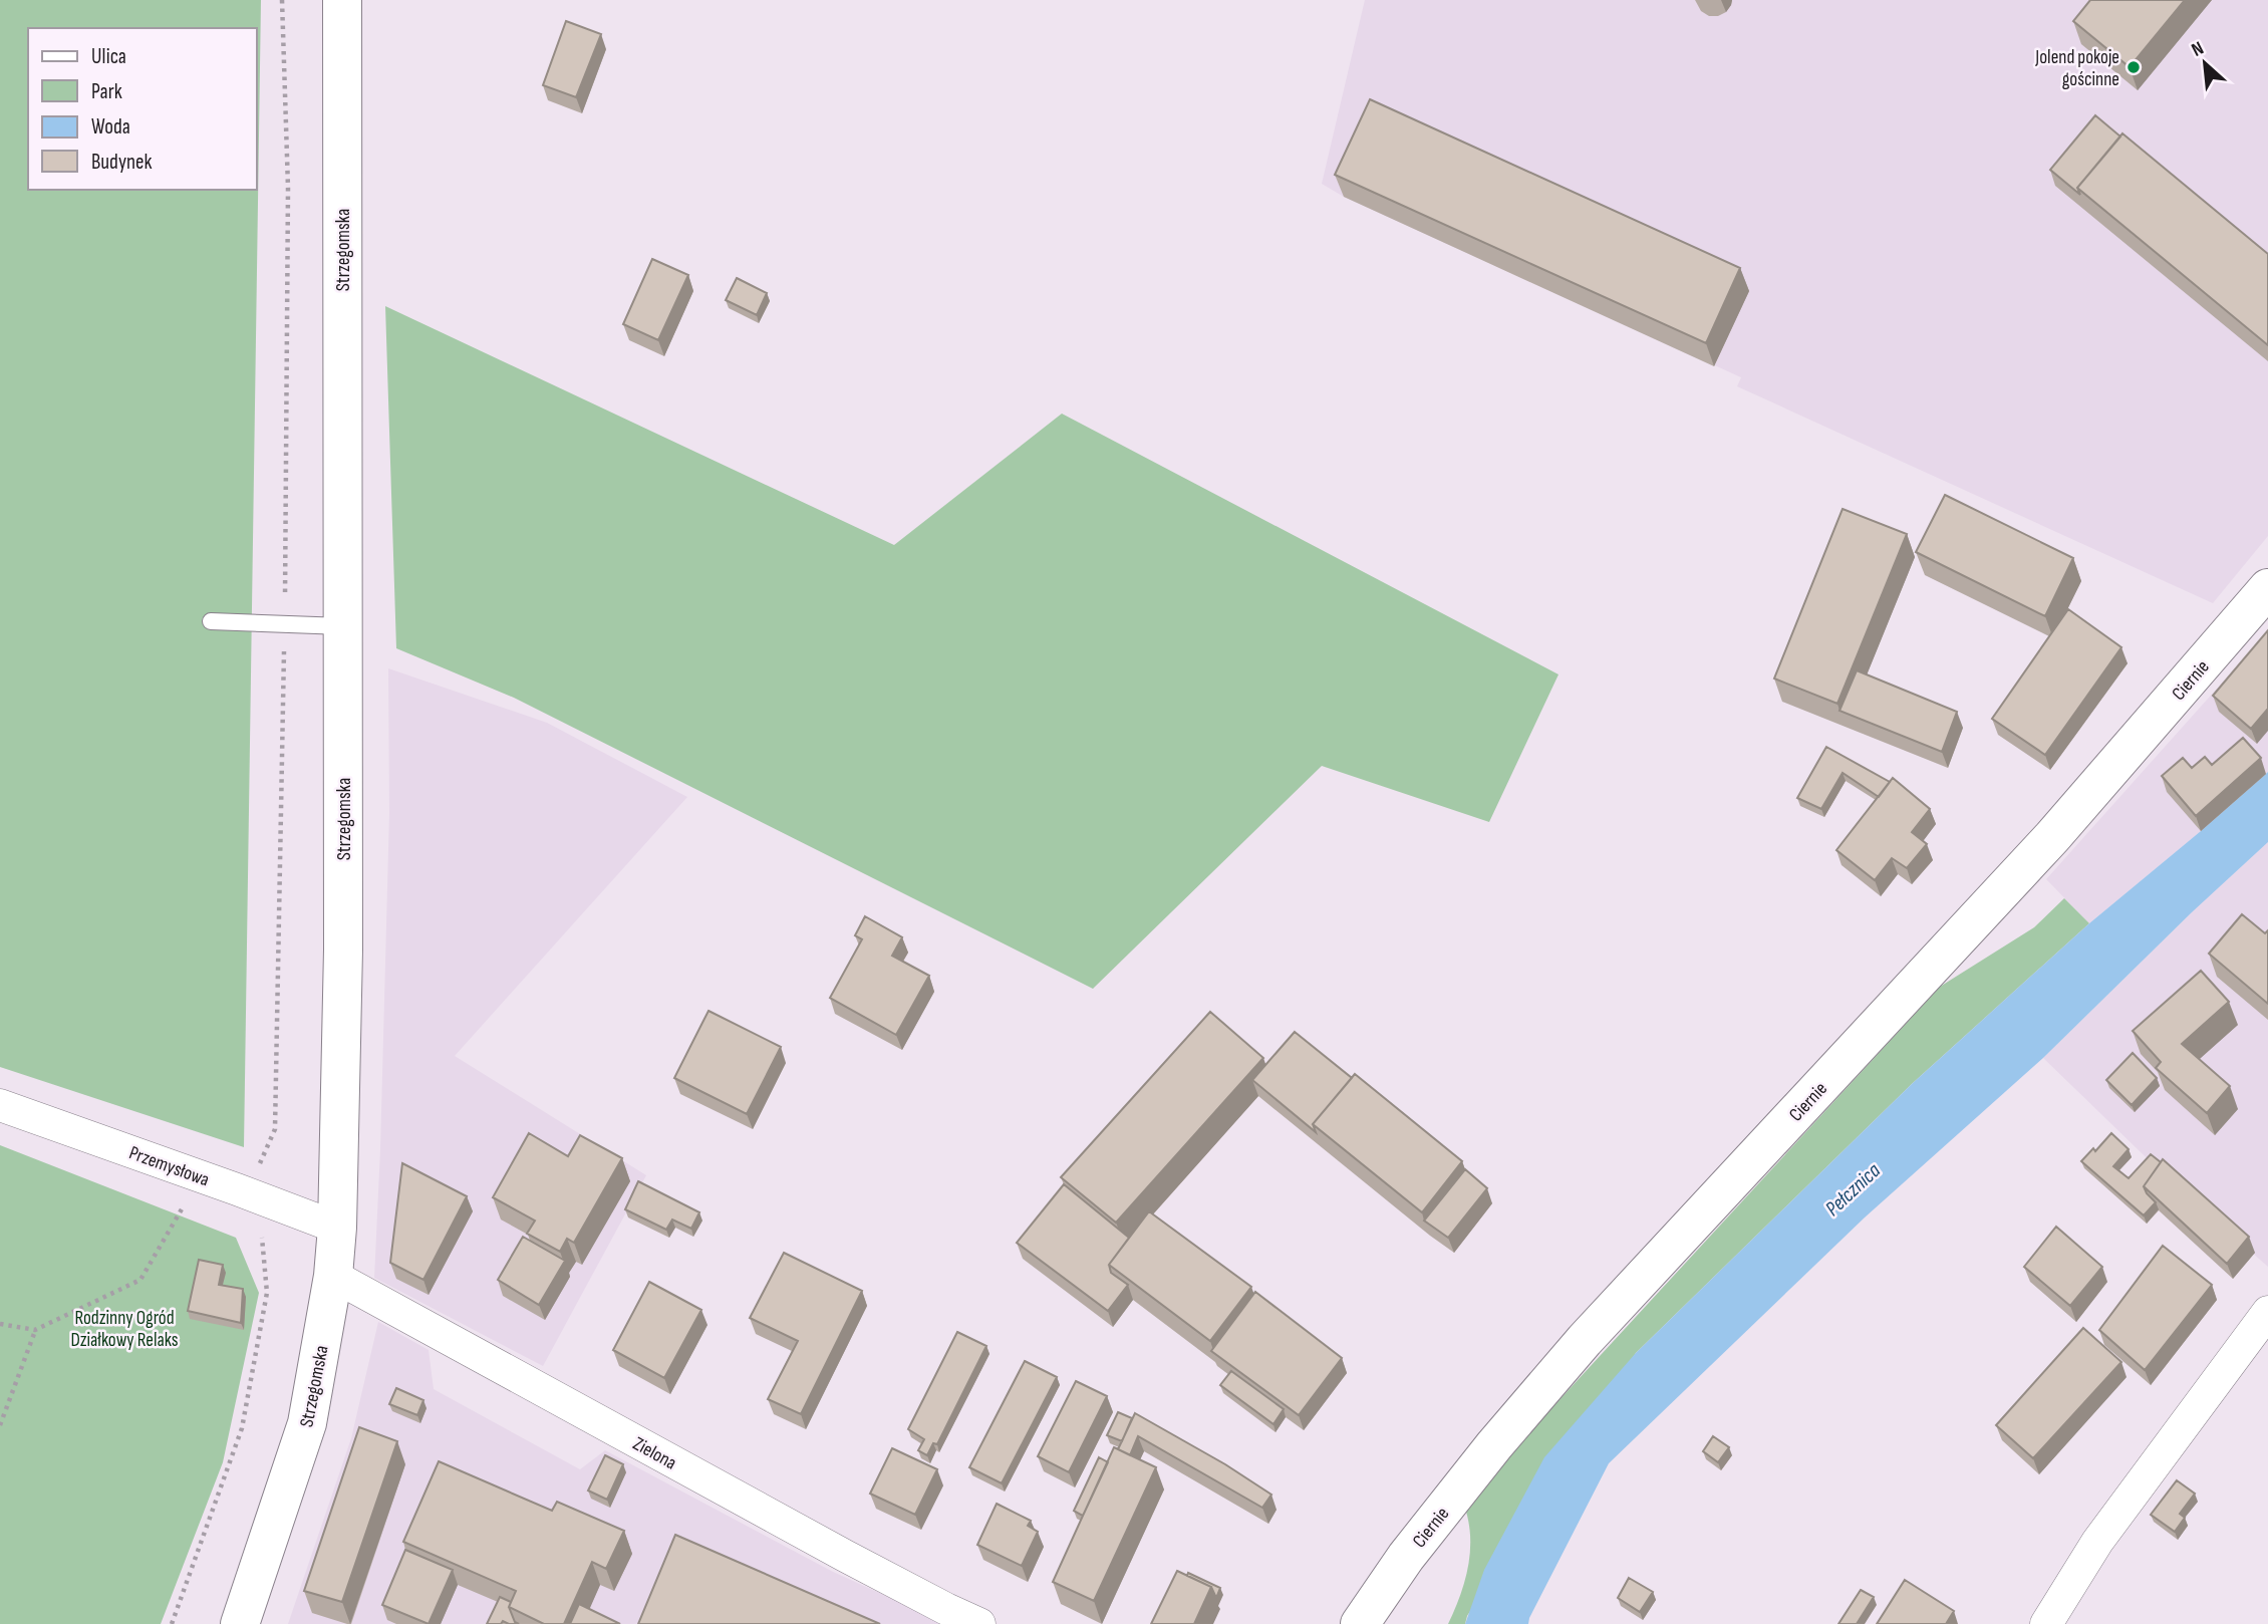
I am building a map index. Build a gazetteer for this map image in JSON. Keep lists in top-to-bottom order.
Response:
{
  "streets": {
    "main road": ["Strzegomska", "Ciernie"],
    "street": ["Przemysłowa", "Zielona"]
  },
  "crossings": [
    ["Strzegomska", "Przemysłowa"],
    ["Strzegomska", "Zielona"]
  ],
  "water": ["Pełcznica"],
  "parks": ["Rodzinny Ogród Działkowy Relaks"],
  "places": ["Jolend pokoje gościnne"],
  "legend": [
    "Ulica",
    "Park",
    "Woda",
    "Budynek"
  ],
  "north": "top left"
}
